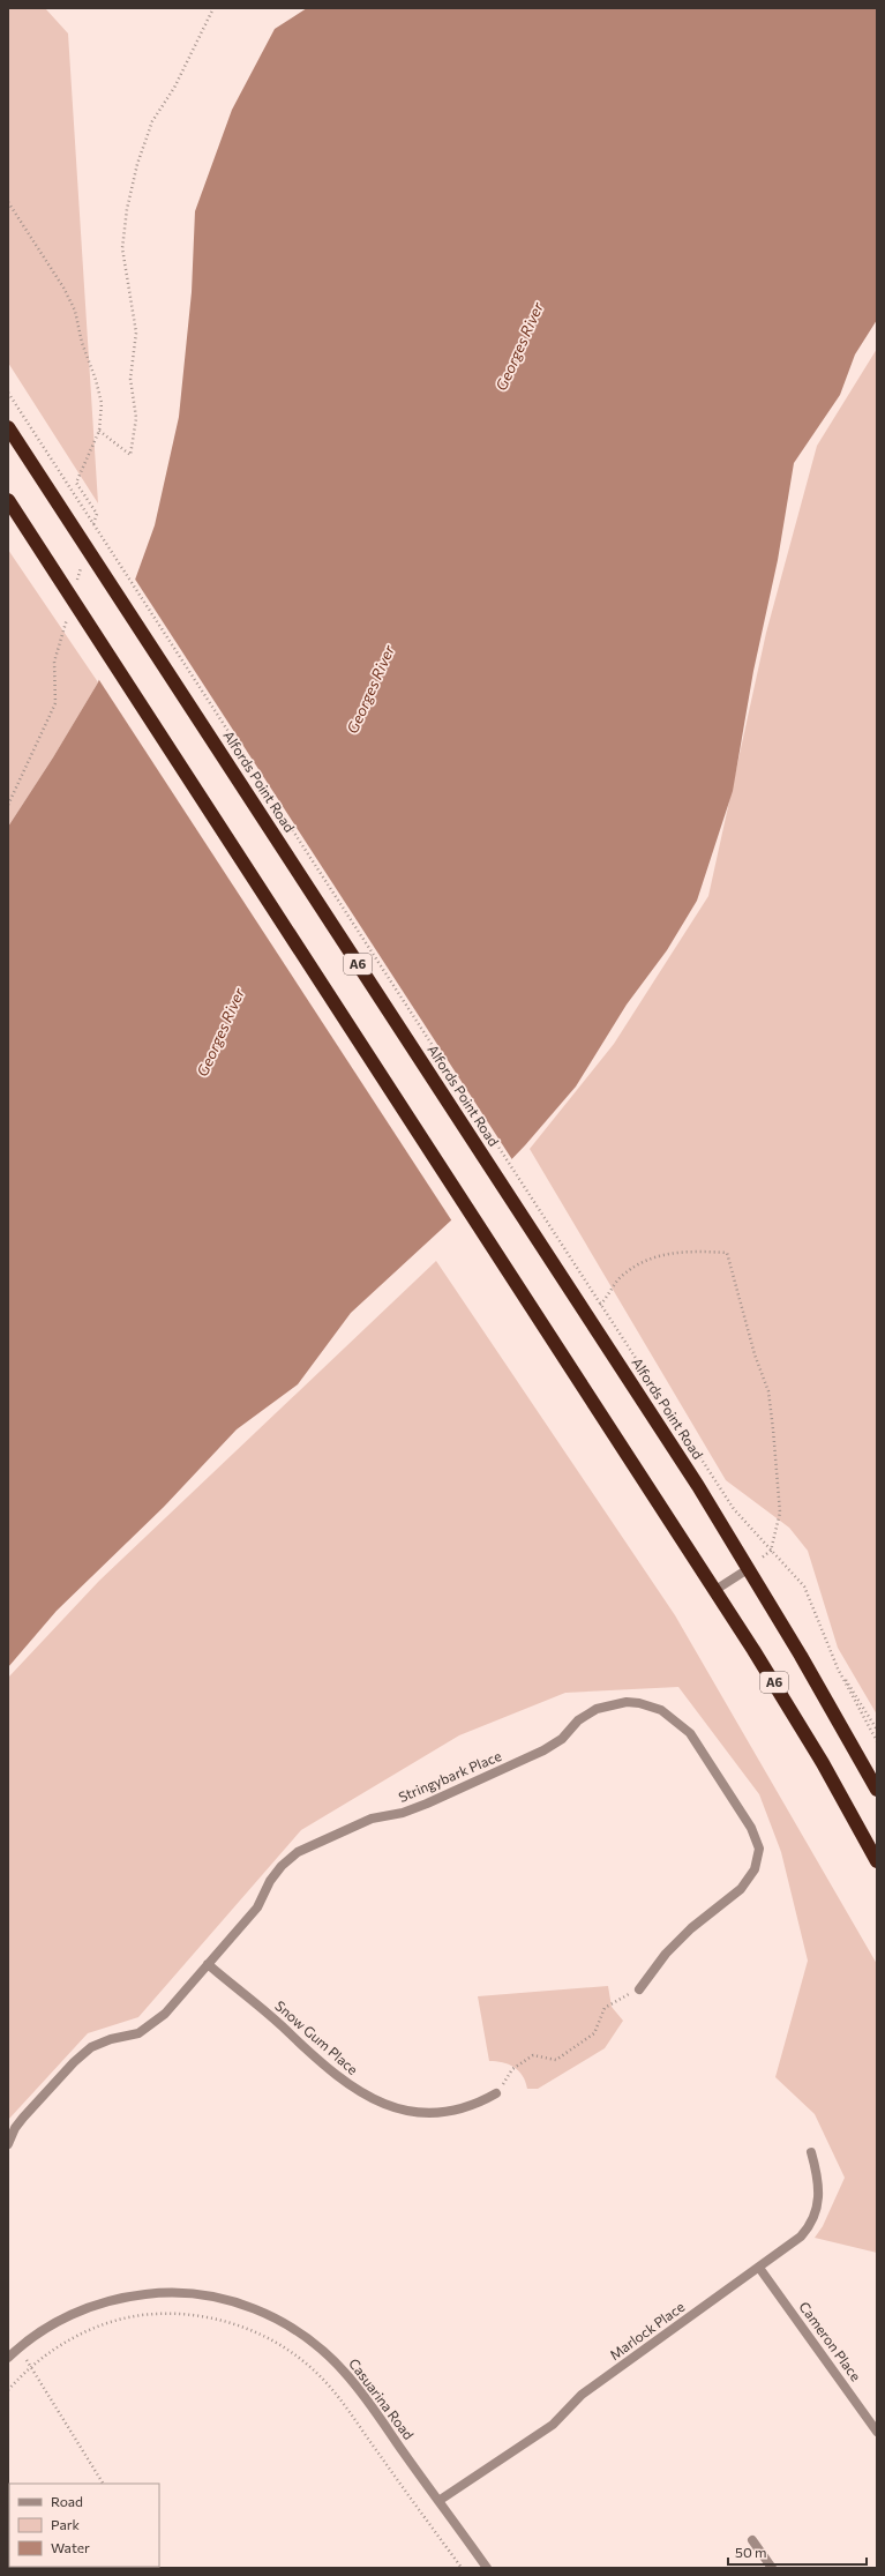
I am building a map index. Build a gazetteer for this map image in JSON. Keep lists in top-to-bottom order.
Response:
{
  "streets": {
    "highway": ["Alfords Point Road", "A6"],
    "street": [
      "Stringybark Place",
      "Snow Gum Place",
      "Marlock Place",
      "Cameron Place",
      "Casuarina Road"
    ]
  },
  "crossings": [
    ["Stringybark Place", "Snow Gum Place"],
    ["Marlock Place", "Cameron Place"],
    ["Marlock Place", "Casuarina Road"]
  ],
  "water": ["Georges River"],
  "legend": ["Road", "Park", "Water"],
  "scale_bar": "50 m"
}
